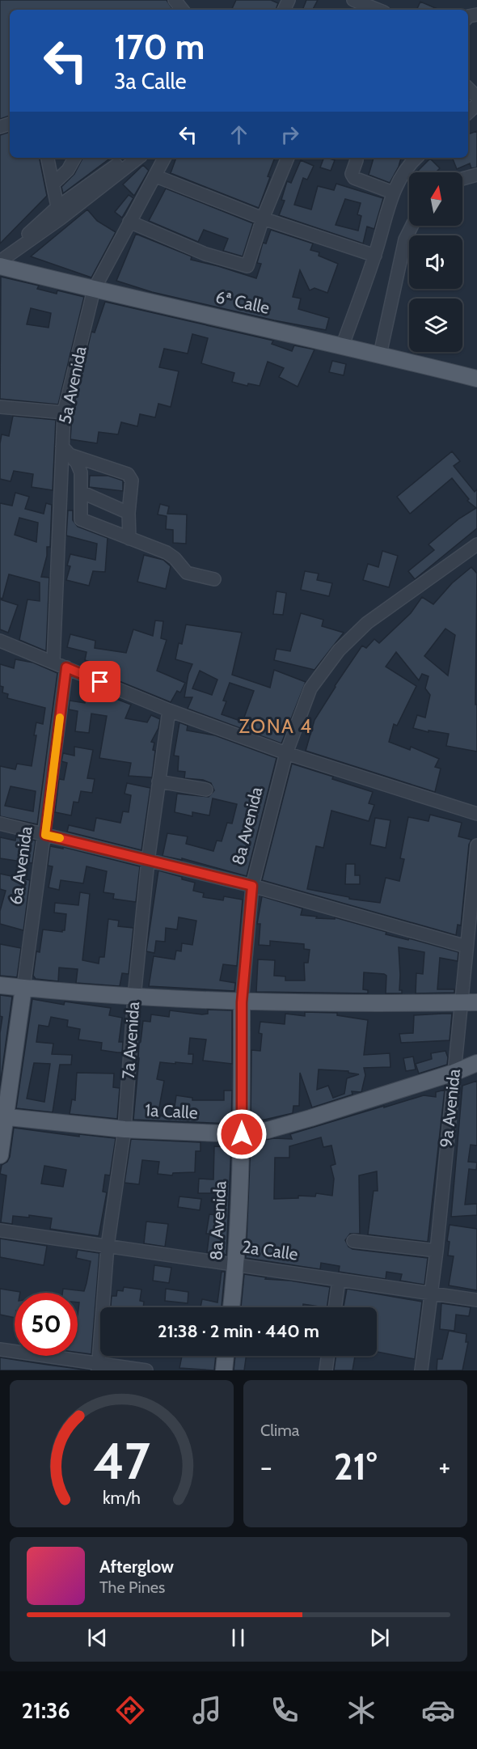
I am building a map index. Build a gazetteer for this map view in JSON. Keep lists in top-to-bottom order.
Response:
{
  "streets": {
    "main road": [
      "6ª Calle",
      "8a Avenida",
      "6a Avenida",
      "1a Calle"
    ],
    "street": [
      "5a Avenida",
      "7a Avenida",
      "9a Avenida",
      "2a Calle"
    ]
  },
  "crossings": [
    ["6ª Calle", "5a Avenida"],
    ["8a Avenida", "1a Calle"],
    ["8a Avenida", "2a Calle"],
    ["6a Avenida", "1a Calle"],
    ["7a Avenida", "1a Calle"],
    ["7a Avenida", "2a Calle"],
    ["9a Avenida", "1a Calle"],
    ["9a Avenida", "2a Calle"]
  ],
  "districts": ["ZONA 4"],
  "north": "top",
  "page": {
    "turn": ["170 m", "3a Calle"],
    "limit": "50",
    "trip": "21:38 · 2 min · 440 m",
    "tile": "Clima",
    "heat": ["−", "21°", "+"],
    "song": ["Afterglow", "The Pines"],
    "tabs": "21:36",
    "gauge": ["47", "km/h"]
  }
}
